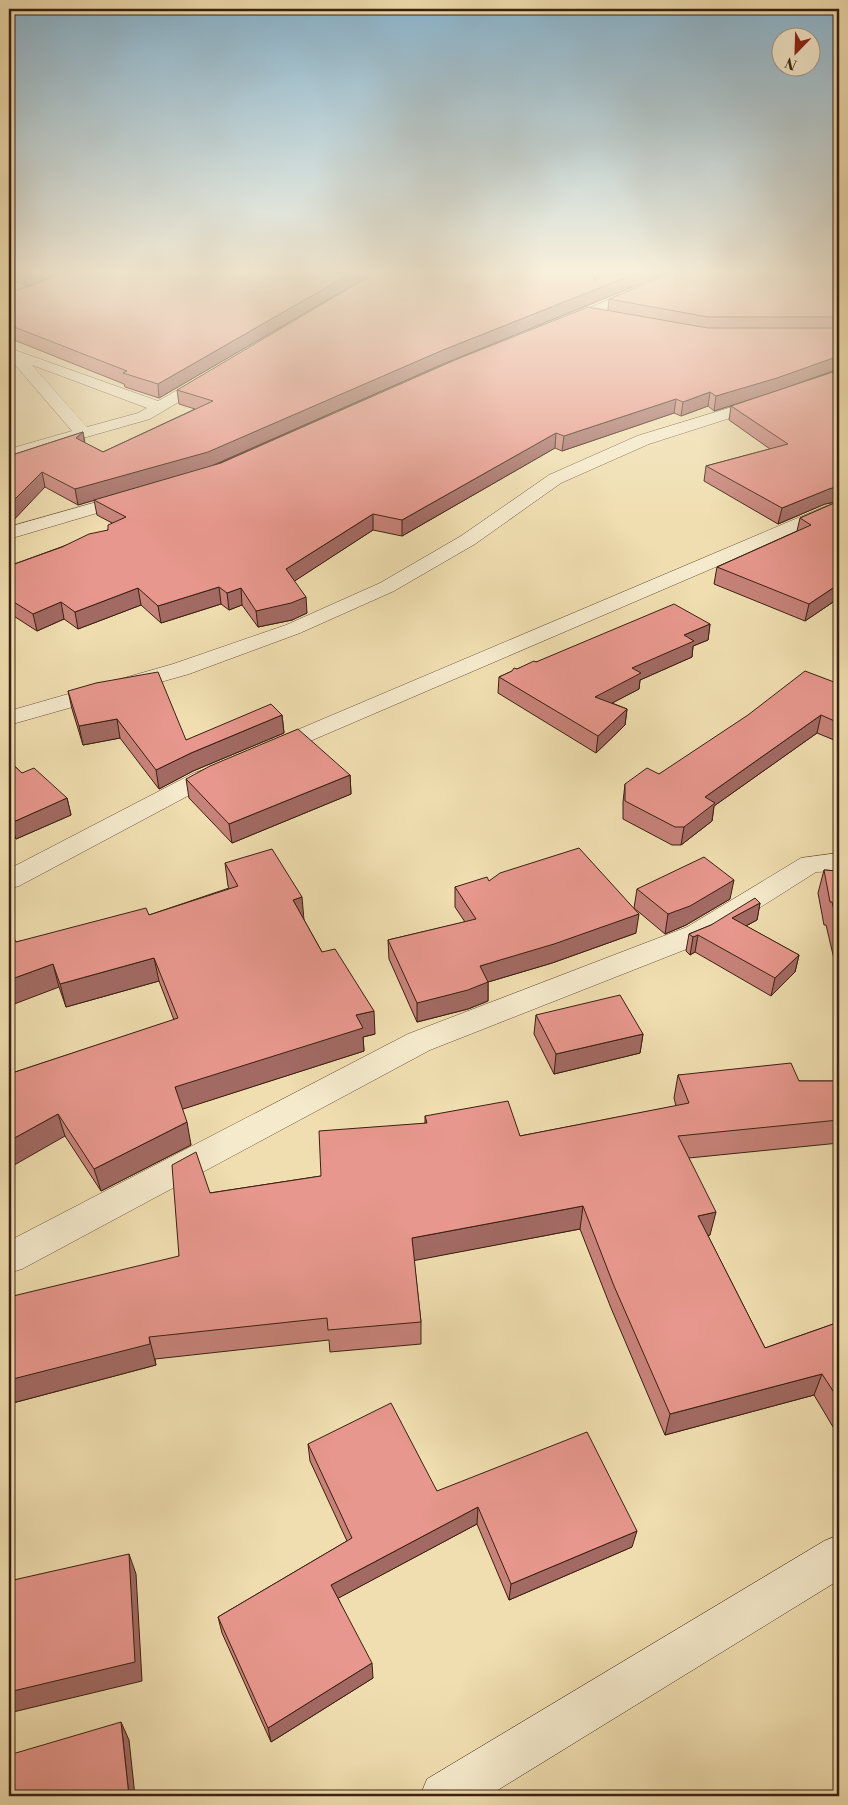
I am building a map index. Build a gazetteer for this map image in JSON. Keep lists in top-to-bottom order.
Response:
{
  "north": "bottom left"
}
